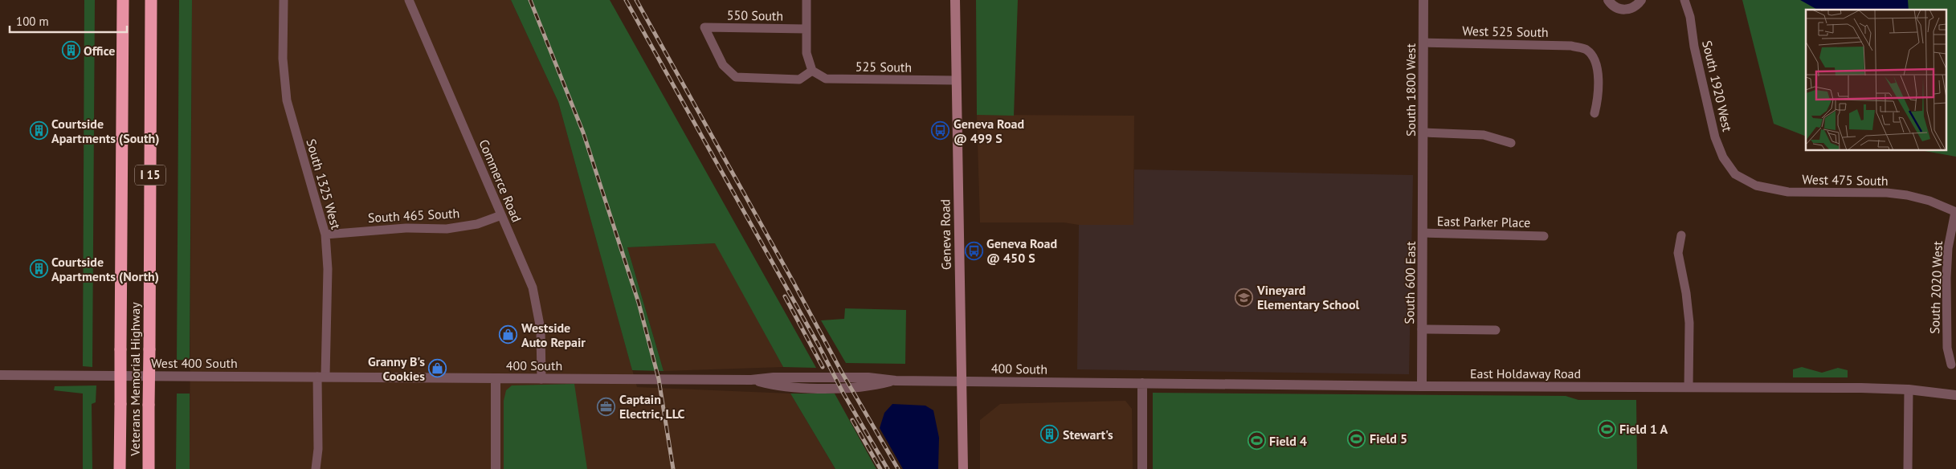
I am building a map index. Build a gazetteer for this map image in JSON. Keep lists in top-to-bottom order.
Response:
{
  "streets": {
    "highway": ["I 15", "Veterans Memorial Highway"],
    "main road": ["Geneva Road"],
    "street": [
      "550 South",
      "West 525 South",
      "525 South",
      "South 1920 West",
      "South 1800 West",
      "West 475 South",
      "Commerce Road",
      "South 1325 West",
      "South 465 South",
      "East Parker Place",
      "South 600 East",
      "South 2020 West",
      "West 400 South",
      "400 South",
      "East Holdaway Road"
    ]
  },
  "crossings": [
    ["550 South", "525 South"],
    ["West 525 South", "South 1800 West"],
    ["525 South", "Geneva Road"],
    ["South 1920 West", "West 475 South"],
    ["South 1800 West", "South 600 East"],
    ["West 475 South", "South 2020 West"],
    ["Commerce Road", "South 465 South"],
    ["Commerce Road", "400 South"],
    ["South 1325 West", "South 465 South"],
    ["South 1325 West", "West 400 South"],
    ["South 1325 West", "400 South"],
    ["East Parker Place", "South 600 East"],
    ["Geneva Road", "400 South"],
    ["South 600 East", "East Holdaway Road"],
    ["West 400 South", "400 South"],
    ["400 South", "East Holdaway Road"]
  ],
  "places": {
    "building": [
      "Office",
      "Courtside Apartments (South)",
      "Courtside Apartments (North)",
      "Stewart's"
    ],
    "bus stop": ["Geneva Road @ 499 S", "Geneva Road @ 450 S"],
    "school or university": ["Vineyard Elementary School"],
    "shop": ["Westside Auto Repair", "Granny B's Cookies"],
    "office": ["Captain Electric, LLC"],
    "sports": ["Field 1 A", "Field 5", "Field 4"]
  },
  "scale_bar": "100 m"
}
